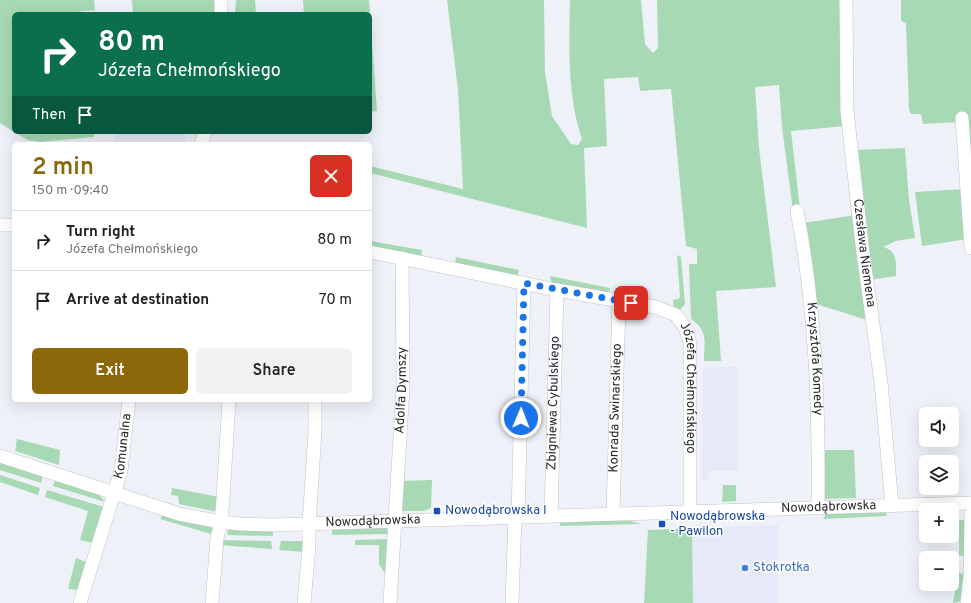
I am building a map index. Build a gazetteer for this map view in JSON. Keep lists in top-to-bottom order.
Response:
{
  "streets": {
    "street": [
      "Czesława Niemena",
      "Krzysztofa Komedy",
      "Józefa Chełmońskiego",
      "Adolfa Dymszy",
      "Zbigniewa Cybulskiego",
      "Konrada Swinarskiego",
      "Komunalna",
      "Nowodąbrowska"
    ]
  },
  "crossings": [
    ["Czesława Niemena", "Nowodąbrowska"],
    ["Krzysztofa Komedy", "Nowodąbrowska"],
    ["Józefa Chełmońskiego", "Adolfa Dymszy"],
    ["Józefa Chełmońskiego", "Zbigniewa Cybulskiego"],
    ["Józefa Chełmońskiego", "Konrada Swinarskiego"],
    ["Józefa Chełmońskiego", "Nowodąbrowska"],
    ["Adolfa Dymszy", "Nowodąbrowska"],
    ["Zbigniewa Cybulskiego", "Nowodąbrowska"],
    ["Konrada Swinarskiego", "Nowodąbrowska"],
    ["Komunalna", "Nowodąbrowska"]
  ],
  "places": {
    "transit": ["Nowodąbrowska I", "Nowodąbrowska - Pawilon"],
    "other": ["Stokrotka"]
  },
  "page": {
    "turn": ["80 m", "Józefa Chełmońskiego"],
    "then": "Then",
    "heading": ["2 min", "150 m · 09:40"],
    "list": [
      {
        "name": "Turn right",
        "note": "Józefa Chełmońskiego",
        "value": "80 m"
      },
      {
        "name": "Arrive at destination",
        "value": "70 m"
      }
    ],
    "buttons": ["Exit", "Share"],
    "map_buttons": ["+", "−"]
  }
}
